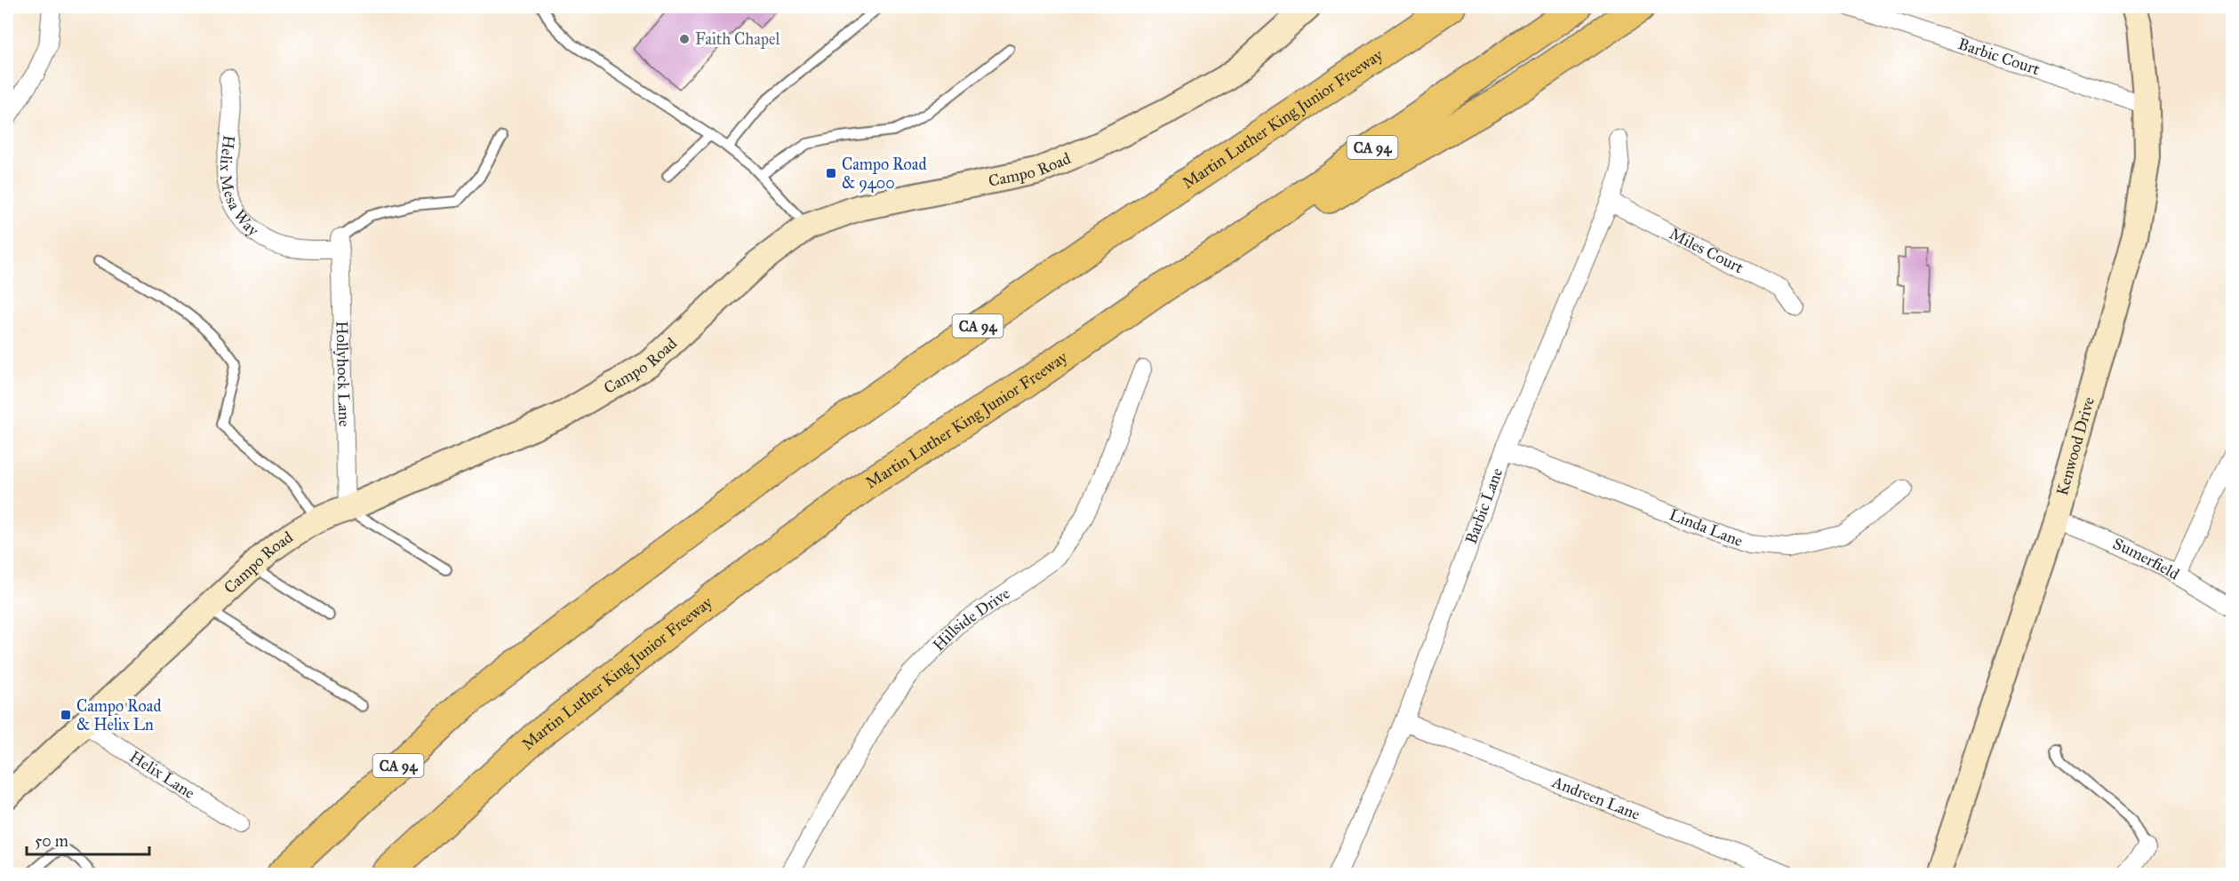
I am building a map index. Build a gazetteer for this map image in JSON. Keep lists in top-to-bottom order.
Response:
{
  "streets": {
    "highway": ["Martin Luther King Junior Freeway", "CA 94"],
    "main road": ["Campo Road", "Kenwood Drive"],
    "street": [
      "Barbic Court",
      "Helix Mesa Way",
      "Miles Court",
      "Hollyhock Lane",
      "Barbic Lane",
      "Linda Lane",
      "Sumerfield",
      "Hillside Drive",
      "Helix Lane",
      "Andreen Lane"
    ]
  },
  "crossings": [
    ["Barbic Court", "Kenwood Drive"],
    ["Campo Road", "Hollyhock Lane"],
    ["Campo Road", "Helix Lane"],
    ["Helix Mesa Way", "Hollyhock Lane"],
    ["Miles Court", "Barbic Lane"],
    ["Kenwood Drive", "Sumerfield"],
    ["Barbic Lane", "Linda Lane"],
    ["Barbic Lane", "Andreen Lane"]
  ],
  "places": {
    "other": ["Faith Chapel"],
    "transit": ["Campo Road & 9400", "Campo Road & Helix Ln"]
  },
  "scale_bar": "50 m"
}
